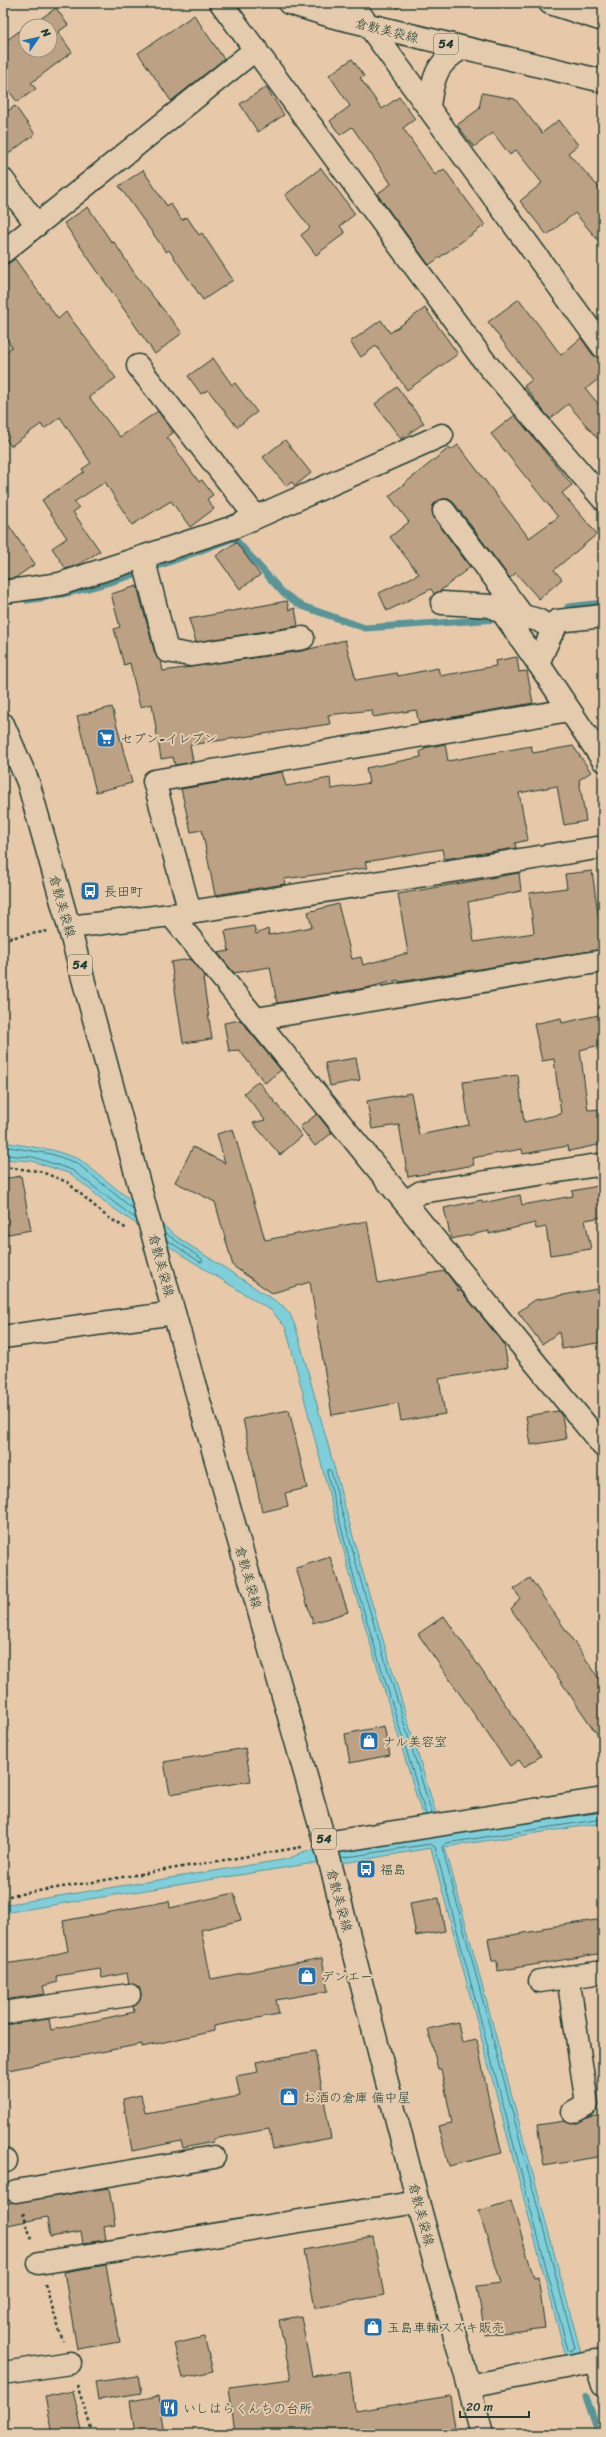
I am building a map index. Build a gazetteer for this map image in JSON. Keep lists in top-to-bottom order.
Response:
{
  "streets": {
    "main road": ["倉敷美袋線", "54"]
  },
  "places": {
    "supermarket": ["セブン-イレブン"],
    "bus stop": ["長田町", "福島"],
    "shop": [
      "ナル美容室",
      "デンエー",
      "お酒の倉庫 備中屋",
      "玉島車輛スズキ販売"
    ],
    "restaurant": ["いしはらくんちの台所"]
  },
  "scale_bar": "20 m",
  "north": "top right"
}
